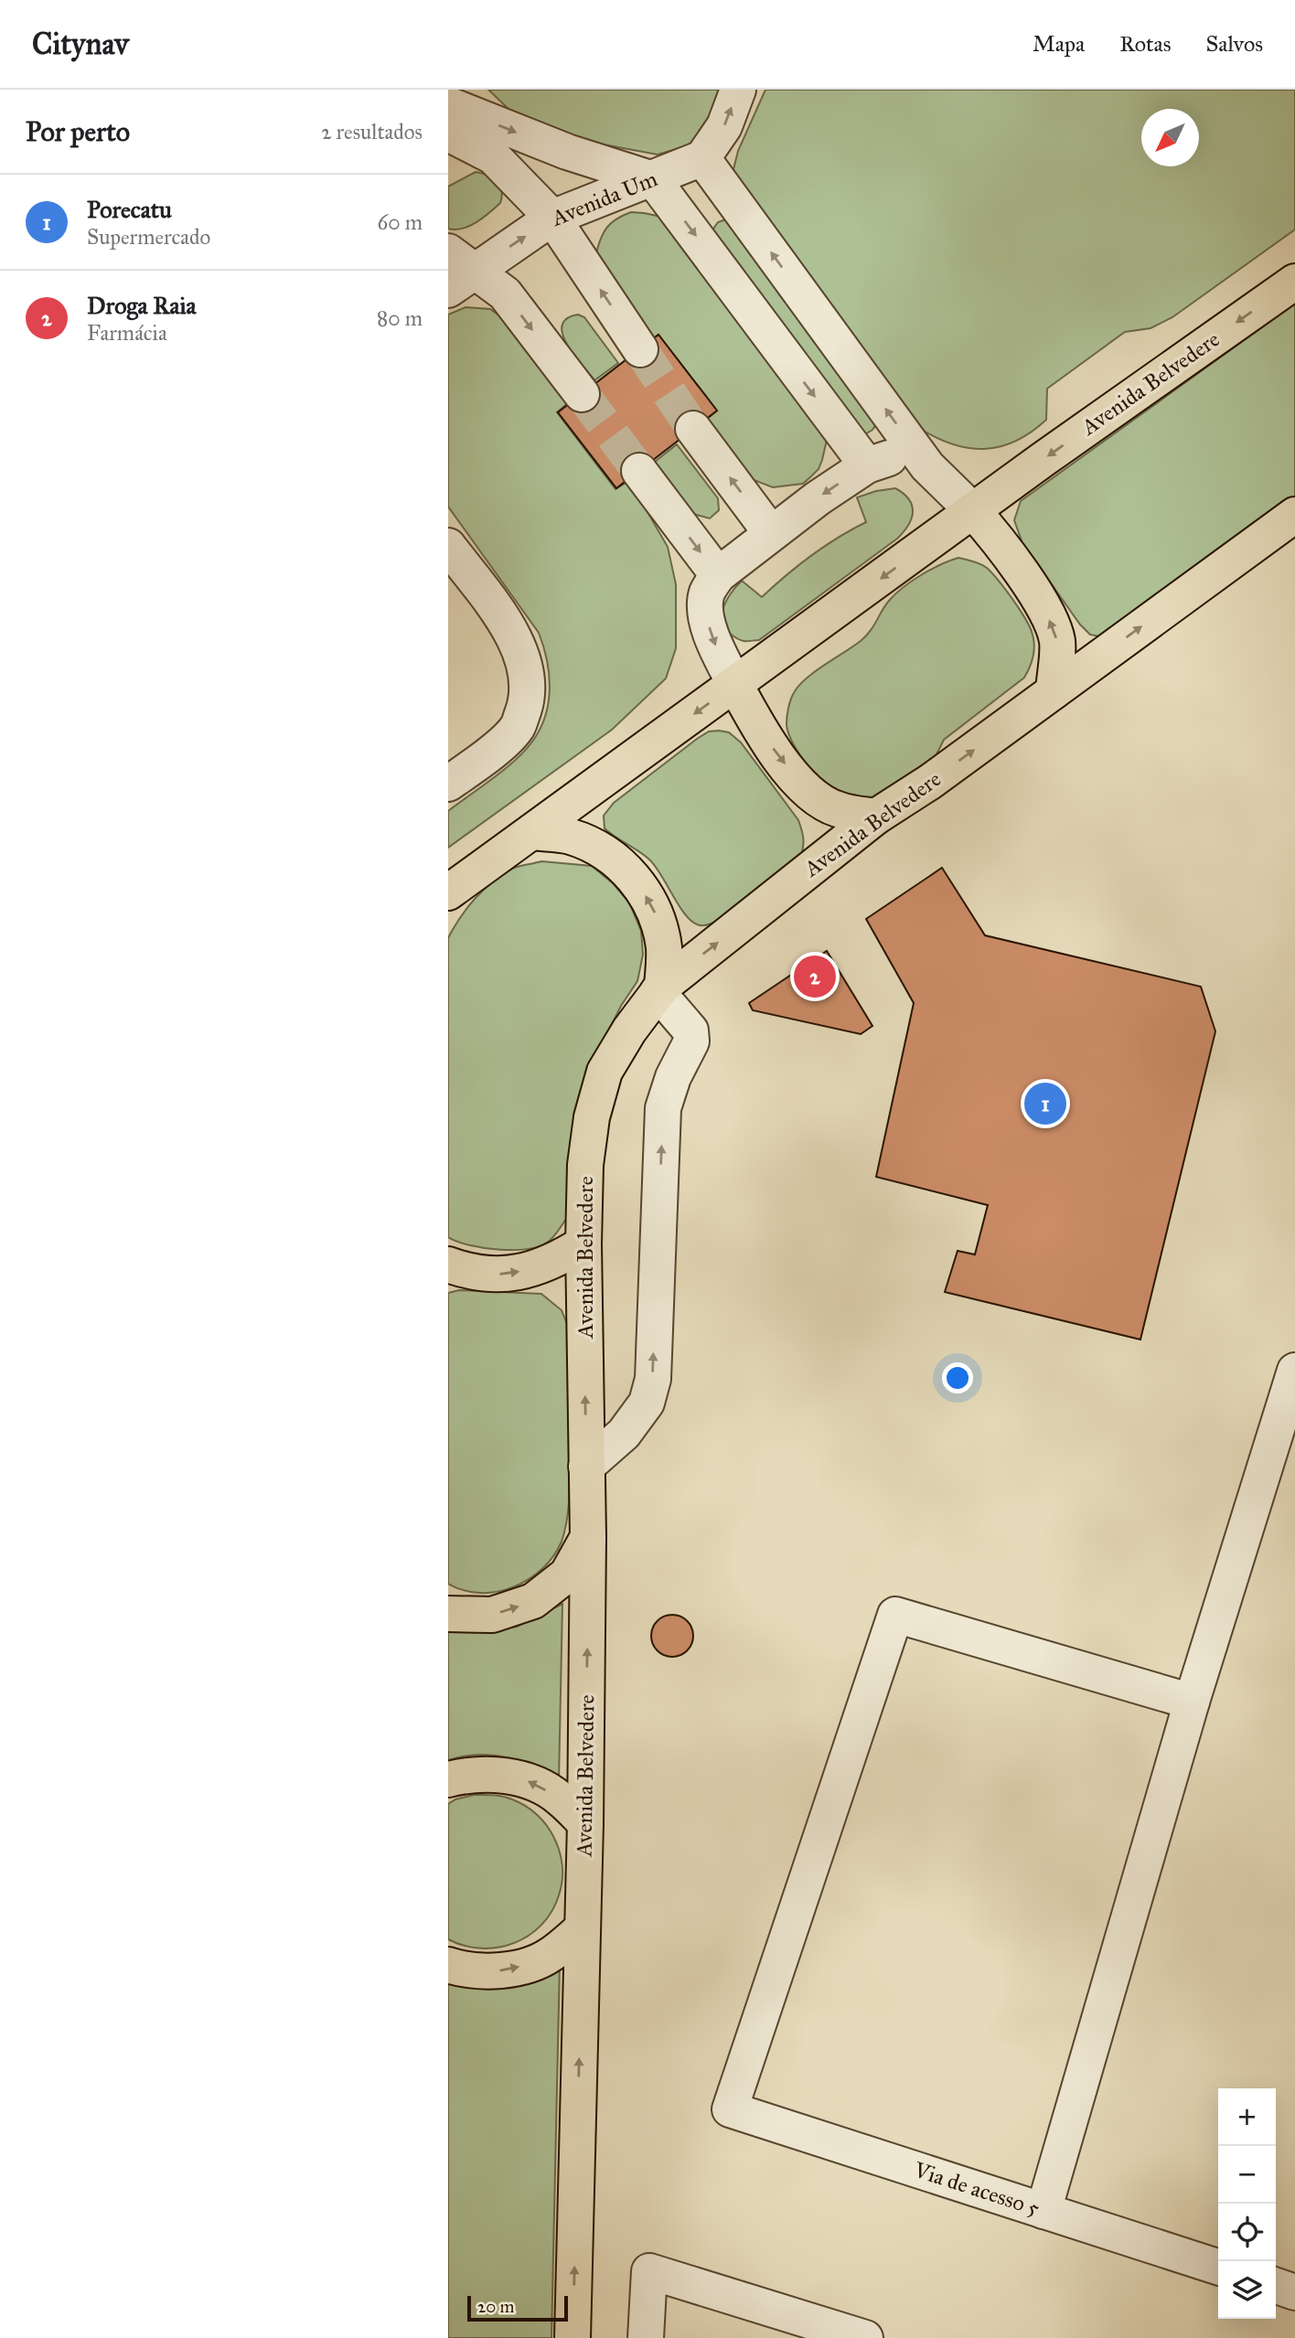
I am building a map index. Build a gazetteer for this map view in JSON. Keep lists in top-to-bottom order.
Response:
{
  "streets": {
    "main road": ["Avenida Belvedere"],
    "street": ["Avenida Um", "Via de acesso 5"]
  },
  "one_way": ["Avenida Um"],
  "scale_bar": "20 m",
  "north": "bottom left",
  "page": {
    "header": "Citynav",
    "nav": ["Mapa", "Rotas", "Salvos"],
    "heading": ["Por perto", "2 resultados"],
    "list": [
      {
        "mark": "1",
        "name": "Porecatu",
        "note": "Supermercado",
        "value": "60 m"
      },
      {
        "mark": "2",
        "name": "Droga Raia",
        "note": "Farmácia",
        "value": "80 m"
      }
    ],
    "pins": ["2", "1"],
    "map_buttons": ["+", "−"],
    "scale": "20 m"
  }
}
